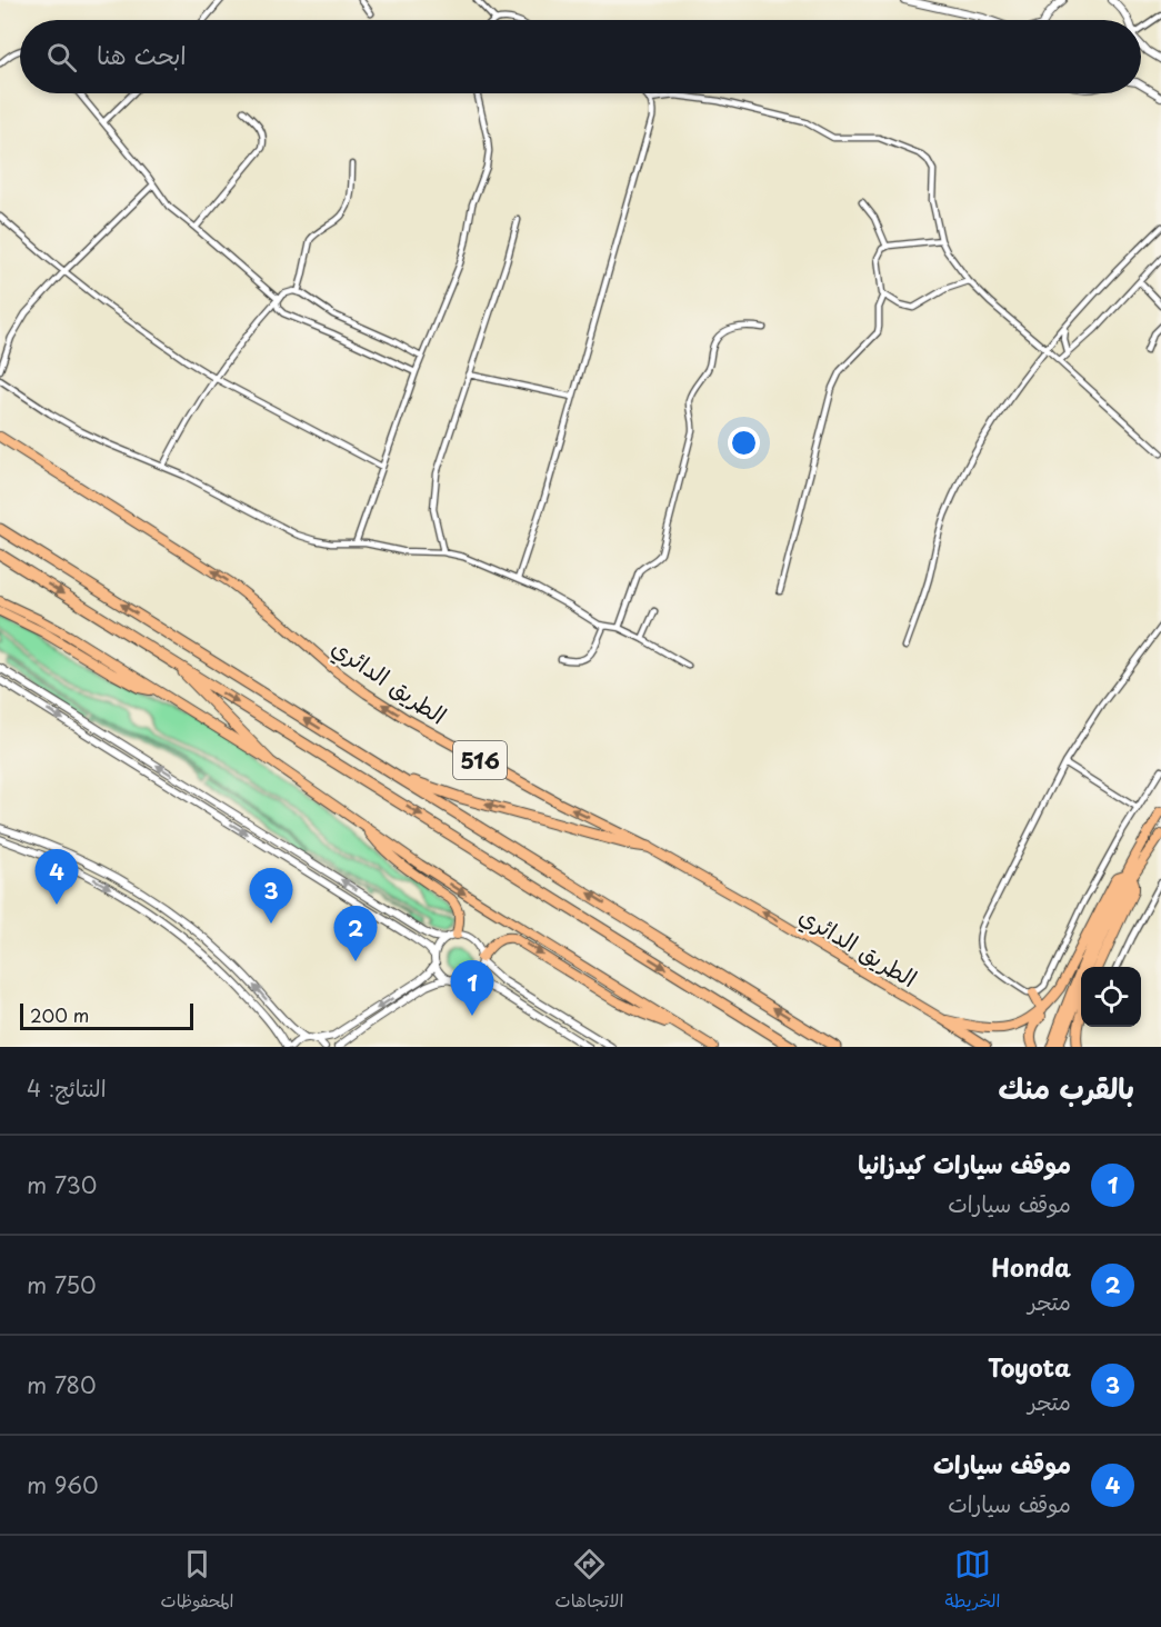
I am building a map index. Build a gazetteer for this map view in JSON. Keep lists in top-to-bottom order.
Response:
{
  "streets": {
    "highway": ["الطريق الدائري", "516"]
  },
  "crossings": [
    ["الطريق الدائري", "516"]
  ],
  "scale_bar": "200 m",
  "page": {
    "search": "ابحث هنا",
    "pins": [
      "4",
      "3",
      "2",
      "1"
    ],
    "scale": "200 m",
    "heading": ["بالقرب منك", "النتائج: 4"],
    "list": [
      {
        "mark": "1",
        "name": "موقف سيارات كيدزانيا",
        "note": "موقف سيارات",
        "value": "730 m"
      },
      {
        "mark": "2",
        "name": "Honda",
        "note": "متجر",
        "value": "750 m"
      },
      {
        "mark": "3",
        "name": "Toyota",
        "note": "متجر",
        "value": "780 m"
      },
      {
        "mark": "4",
        "name": "موقف سيارات",
        "note": "موقف سيارات",
        "value": "960 m"
      }
    ],
    "nav": ["الخريطة", "الاتجاهات", "المحفوظات"]
  }
}
